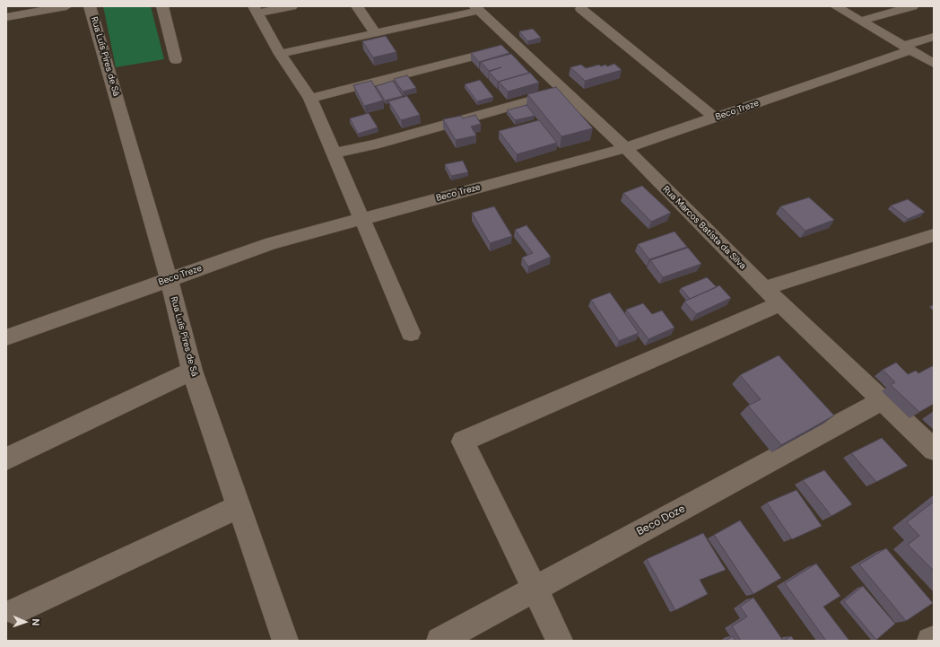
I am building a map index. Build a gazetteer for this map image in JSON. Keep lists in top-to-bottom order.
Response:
{
  "streets": {
    "street": [
      "Rua Luís Pires de Sá",
      "Beco Treze",
      "Rua Marcos Batista da Silva",
      "Beco Doze"
    ]
  },
  "crossings": [
    ["Rua Luís Pires de Sá", "Beco Treze"],
    ["Beco Treze", "Rua Marcos Batista da Silva"],
    ["Rua Marcos Batista da Silva", "Beco Doze"]
  ],
  "north": "right"
}
